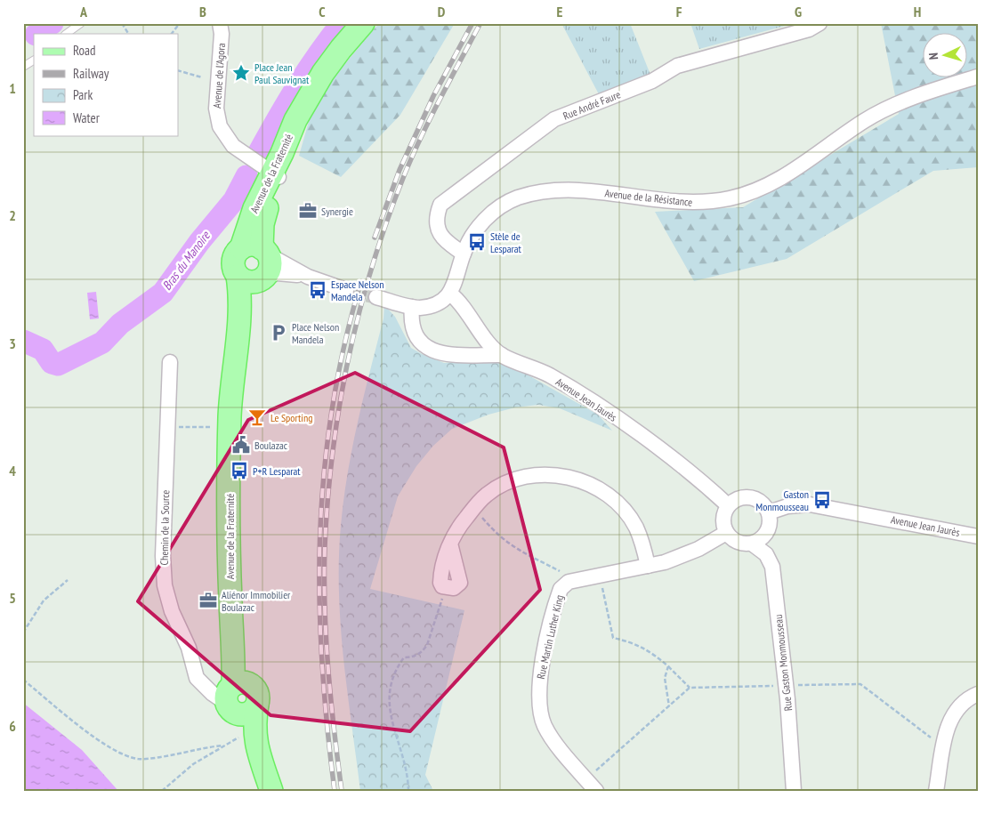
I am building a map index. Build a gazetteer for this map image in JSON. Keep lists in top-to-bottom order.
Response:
{
  "streets": {
    "main road": ["Avenue de la Fraternité"],
    "street": [
      "Avenue de l'Agora",
      "Rue André Faure",
      "Avenue de la Résistance",
      "Avenue Jean Jaurès",
      "Chemin de la Source",
      "Rue Martin Luther King",
      "Rue Gaston Monmousseau"
    ]
  },
  "crossings": [
    ["Avenue de l'Agora", "Avenue de la Fraternité"],
    ["Rue André Faure", "Avenue de la Résistance"],
    ["Avenue de la Fraternité", "Chemin de la Source"],
    ["Avenue de la Résistance", "Avenue Jean Jaurès"],
    ["Avenue Jean Jaurès", "Rue Martin Luther King"],
    ["Avenue Jean Jaurès", "Rue Gaston Monmousseau"],
    ["Rue Martin Luther King", "Rue Gaston Monmousseau"]
  ],
  "water": ["Bras du Manoire"],
  "places": {
    "place": ["Place Jean Paul Sauvignat"],
    "office": ["Synergie", "Aliénor Immobilier Boulazac"],
    "bus stop": [
      "Stèle de Lesparat",
      "Espace Nelson Mandela",
      "P+R Lesparat",
      "Gaston Monmousseau"
    ],
    "parking": ["Place Nelson Mandela"],
    "bar": ["Le Sporting"],
    "public building": ["Boulazac"]
  },
  "legend": [
    "Road",
    "Railway",
    "Park",
    "Water"
  ],
  "north": "left",
  "grid": {
    "columns": [
      "A",
      "B",
      "C",
      "D",
      "E",
      "F",
      "G",
      "H"
    ],
    "rows": [
      "1",
      "2",
      "3",
      "4",
      "5",
      "6"
    ]
  }
}
